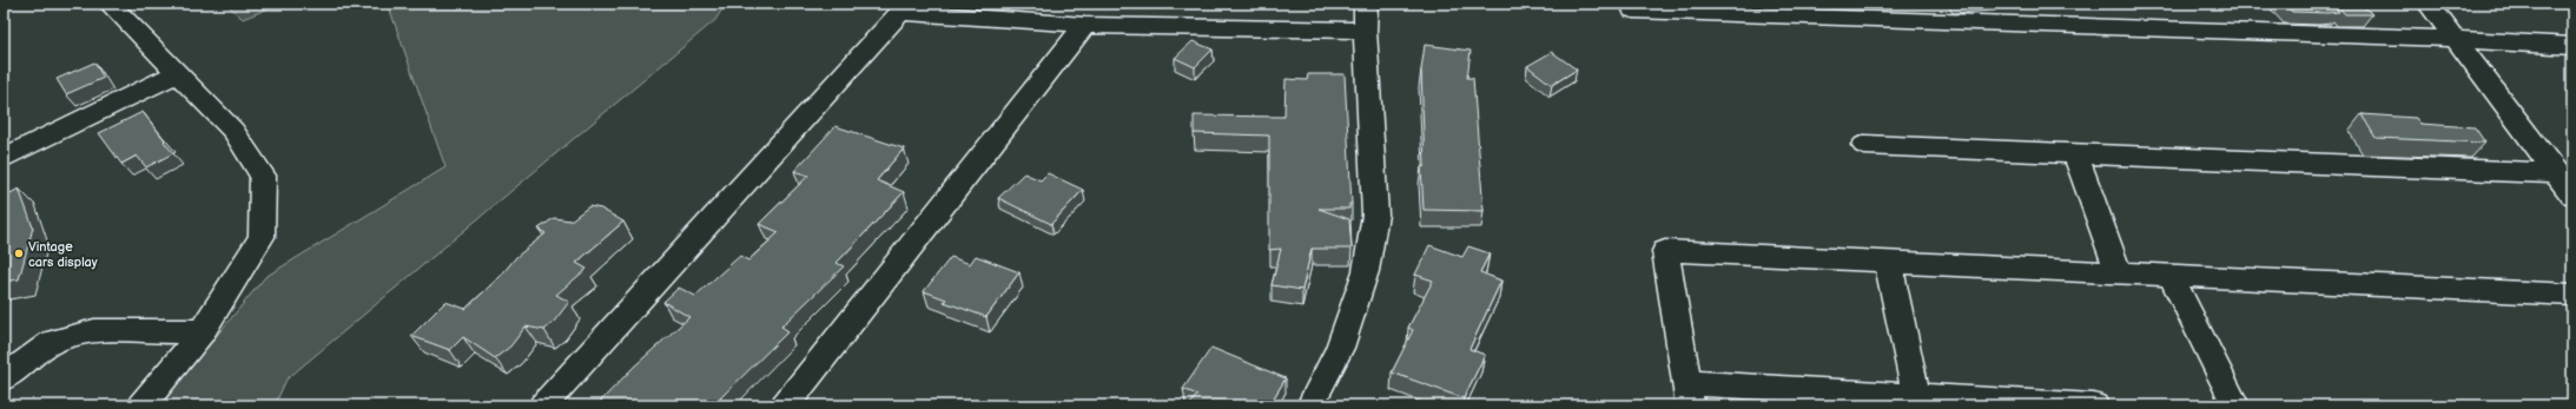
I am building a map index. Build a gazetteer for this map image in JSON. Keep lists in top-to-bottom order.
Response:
{
  "places": ["Vintage cars display"]
}
